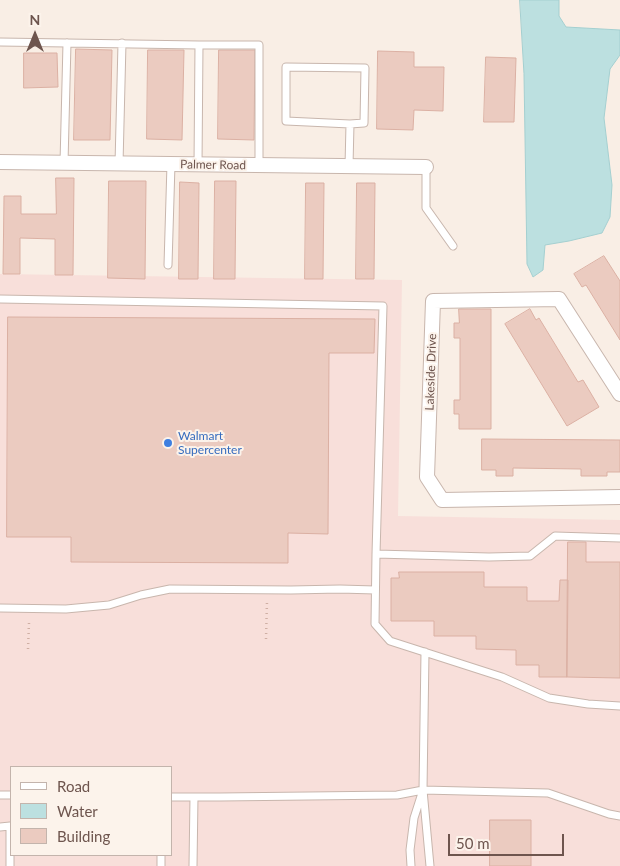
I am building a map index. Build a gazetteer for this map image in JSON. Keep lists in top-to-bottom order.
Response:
{
  "streets": {
    "street": ["Palmer Road", "Lakeside Drive"]
  },
  "places": ["Walmart Supercenter"],
  "legend": ["Road", "Water", "Building"],
  "scale_bar": "50 m",
  "north": "top"
}
